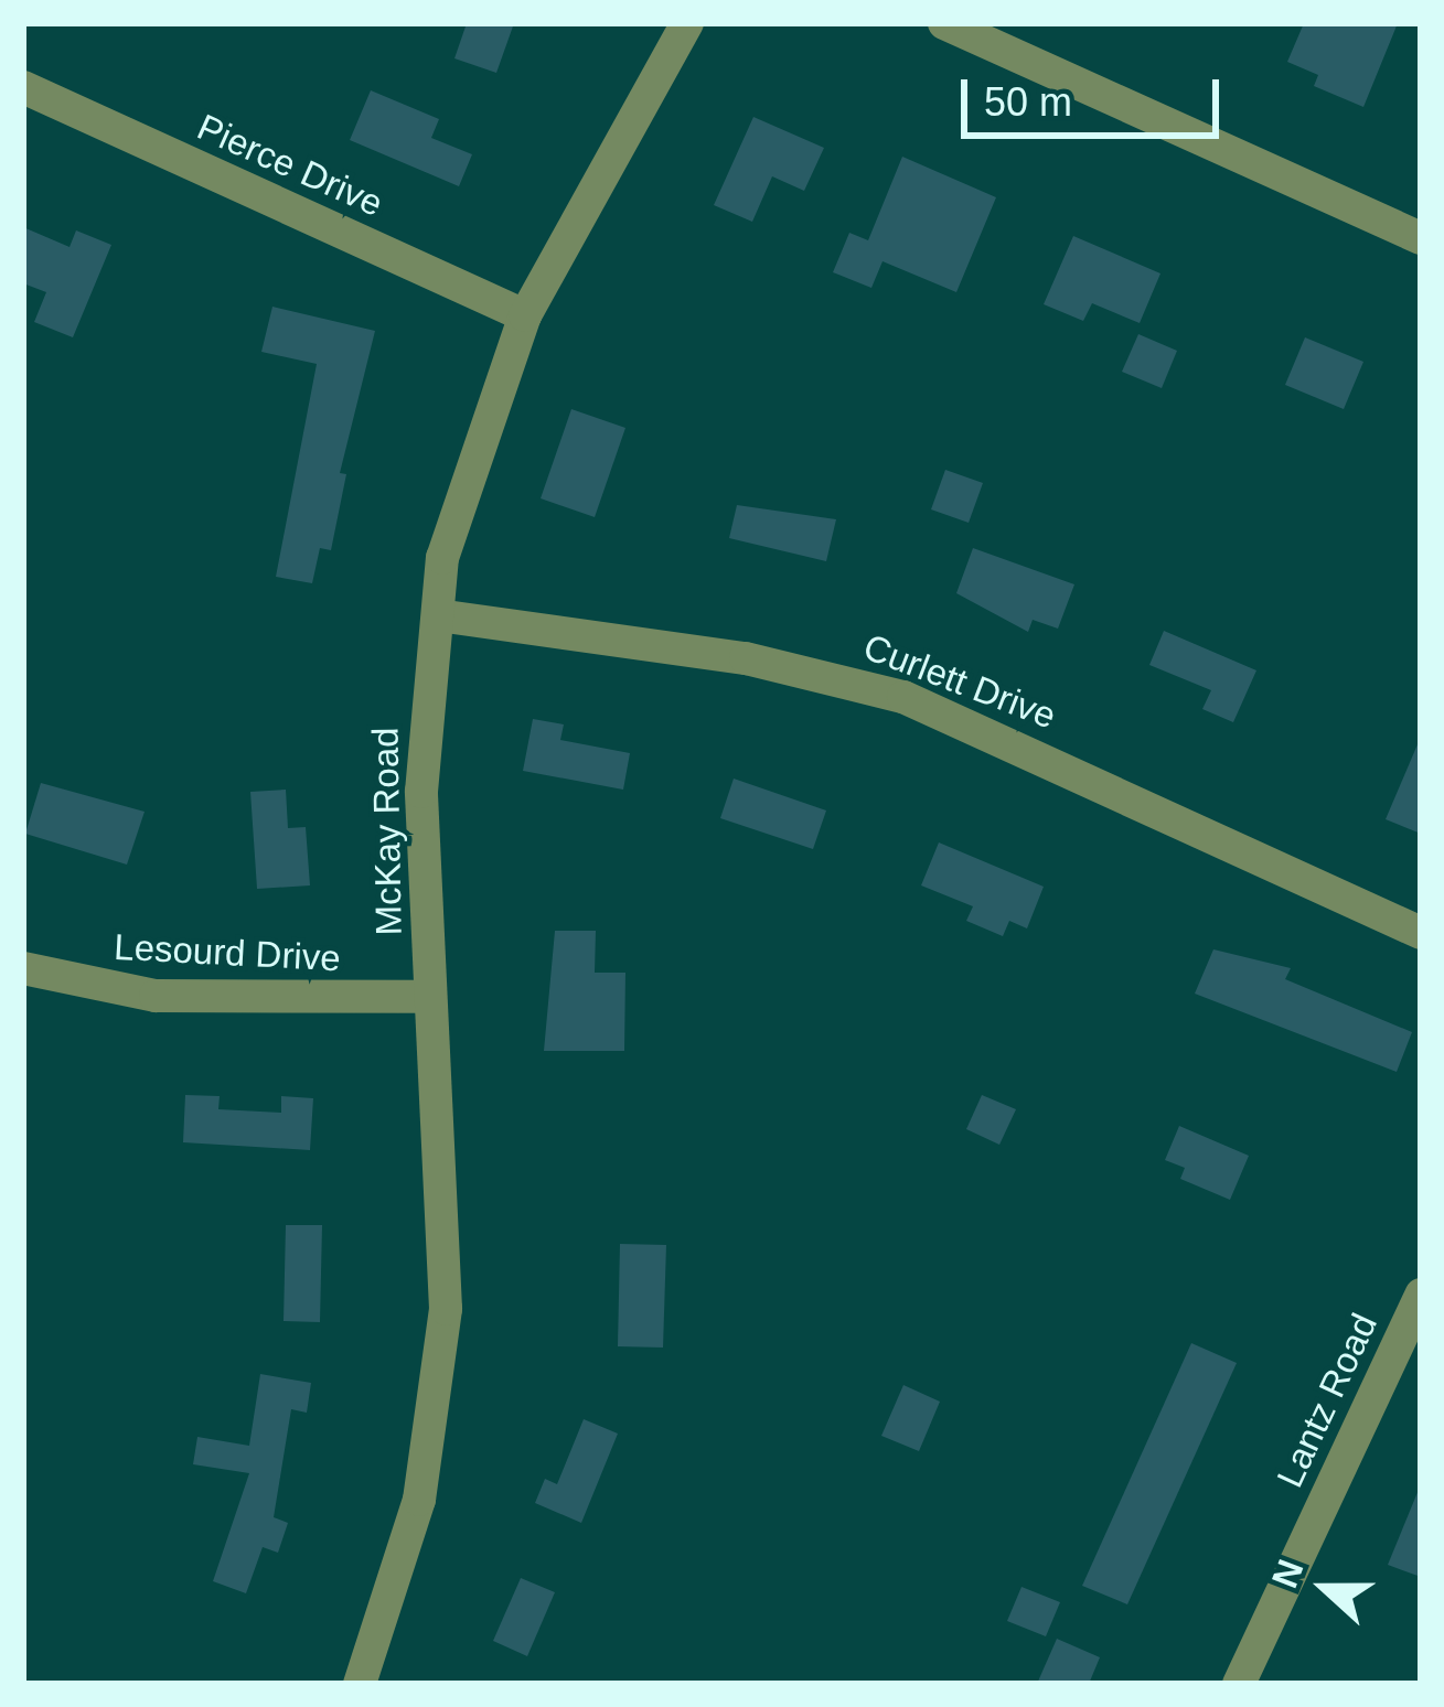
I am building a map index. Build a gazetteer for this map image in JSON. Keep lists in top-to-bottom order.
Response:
{
  "streets": {
    "street": [
      "Pierce Drive",
      "Curlett Drive",
      "McKay Road",
      "Lesourd Drive",
      "Lantz Road"
    ]
  },
  "crossings": [
    ["Pierce Drive", "McKay Road"],
    ["Curlett Drive", "McKay Road"],
    ["McKay Road", "Lesourd Drive"]
  ],
  "scale_bar": "50 m",
  "north": "left"
}
